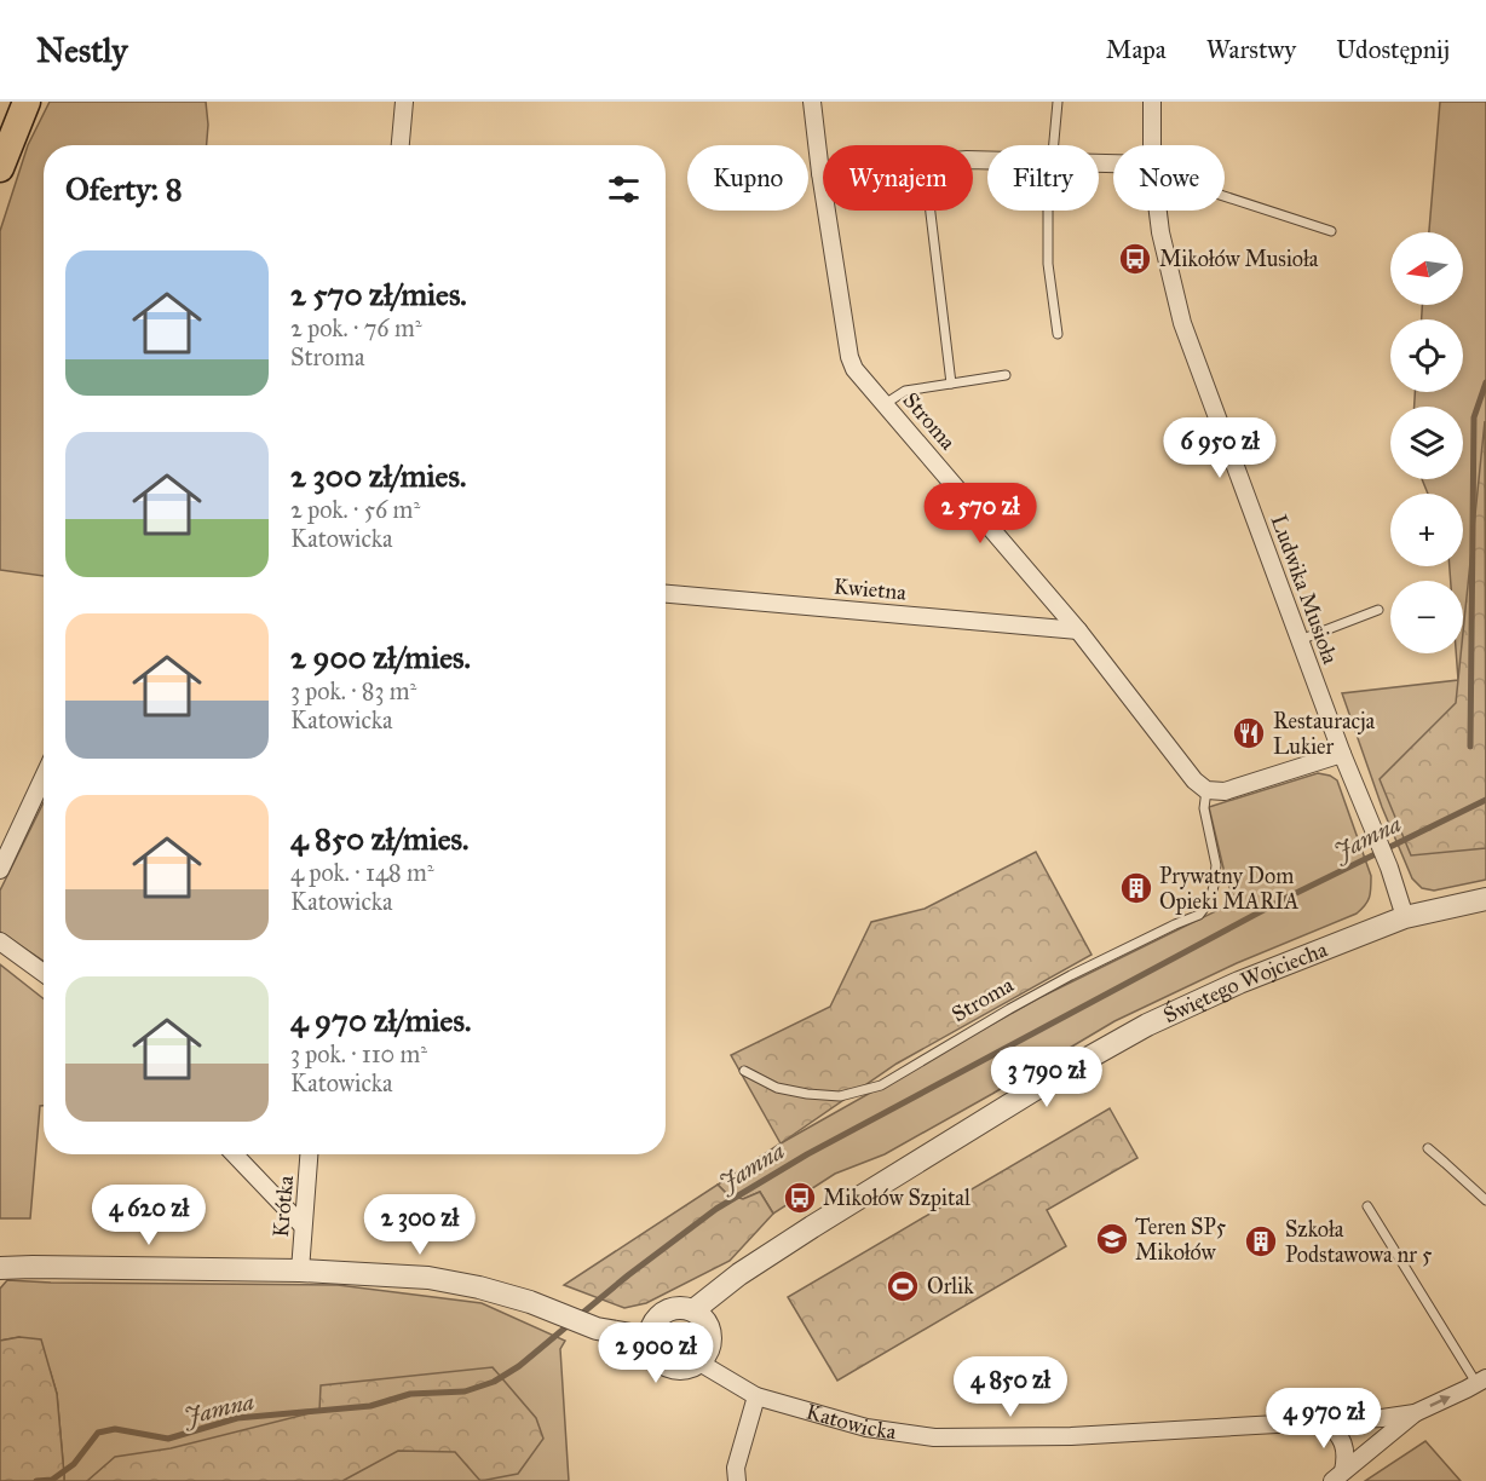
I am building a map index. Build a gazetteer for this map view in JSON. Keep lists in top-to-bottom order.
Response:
{
  "streets": {
    "street": [
      "Stroma",
      "Kwietna",
      "Ludwika Musioła",
      "Świętego Wojciecha",
      "Krótka",
      "Katowicka"
    ]
  },
  "crossings": [
    ["Stroma", "Kwietna"],
    ["Ludwika Musioła", "Świętego Wojciecha"],
    ["Świętego Wojciecha", "Katowicka"]
  ],
  "water": ["Jamna"],
  "places": {
    "bus stop": ["Mikołów Musioła", "Mikołów Szpital"],
    "restaurant": ["Restauracja Lukier"],
    "building": ["Prywatny Dom Opieki MARIA", "Szkoła Podstawowa nr 5"],
    "school or university": ["Teren SP5 Mikołów"],
    "sports": ["Orlik"]
  },
  "north": "left",
  "page": {
    "header": "Nestly",
    "nav": ["Mapa", "Warstwy", "Udostępnij"],
    "chip": [
      "Kupno",
      "Wynajem",
      "Filtry",
      "Nowe"
    ],
    "heading": "Oferty: 8",
    "map_buttons": ["+", "−"],
    "list": [
      {
        "name": "2 570 zł/mies.",
        "note": "2 pok. · 76 m² · Stroma"
      },
      {
        "name": "2 300 zł/mies.",
        "note": "2 pok. · 56 m² · Katowicka"
      },
      {
        "name": "2 900 zł/mies.",
        "note": "3 pok. · 83 m² · Katowicka"
      },
      {
        "name": "4 850 zł/mies.",
        "note": "4 pok. · 148 m² · Katowicka"
      },
      {
        "name": "4 970 zł/mies.",
        "note": "3 pok. · 110 m² · Katowicka"
      }
    ],
    "price": [
      "6 950 zł",
      "2 570 zł",
      "3 790 zł",
      "4 620 zł",
      "2 300 zł",
      "2 900 zł",
      "4 850 zł",
      "4 970 zł"
    ]
  }
}
